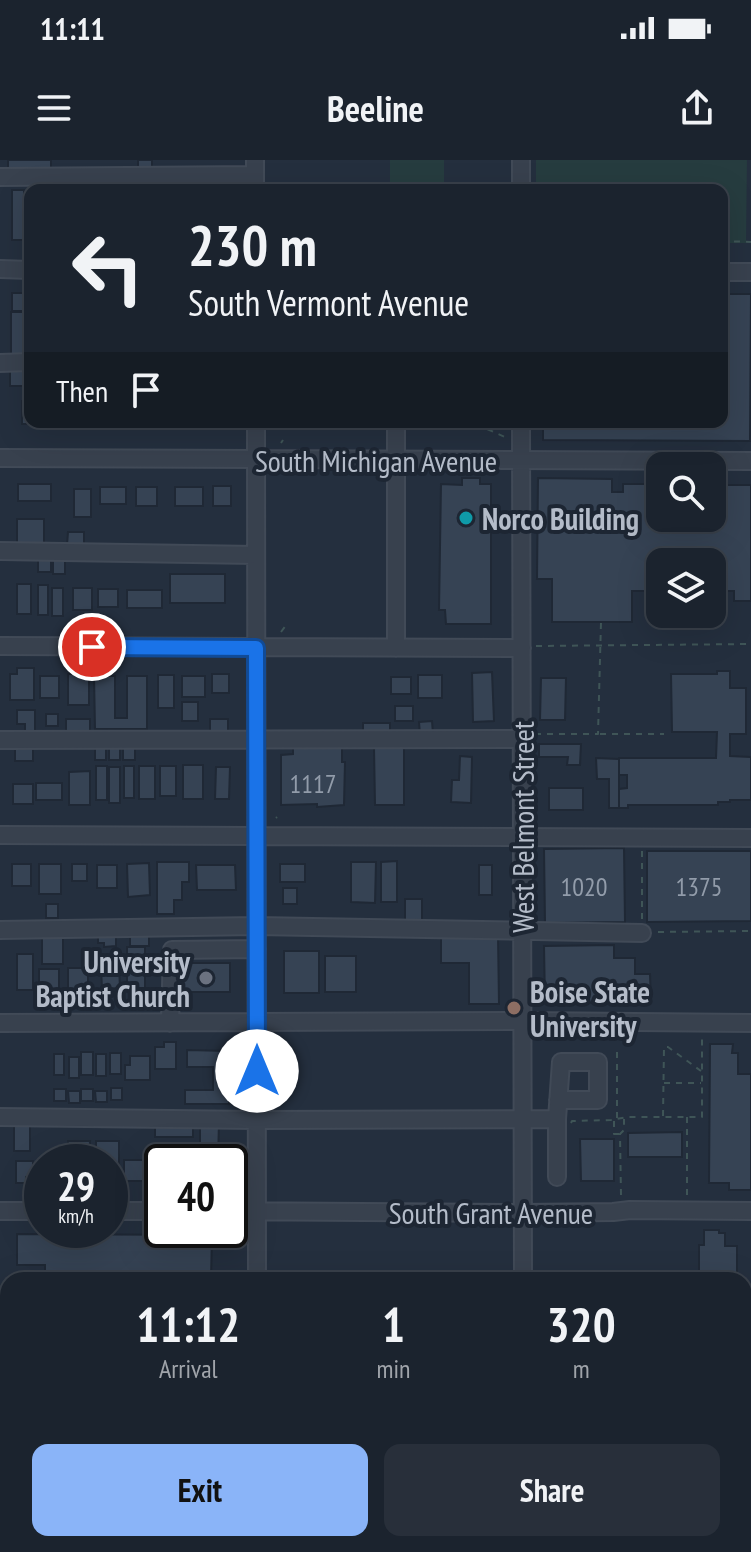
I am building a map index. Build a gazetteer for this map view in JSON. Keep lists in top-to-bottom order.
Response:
{
  "streets": {
    "street": ["South Michigan Avenue", "West Belmont Street", "South Grant Avenue"]
  },
  "crossings": [
    ["South Michigan Avenue", "West Belmont Street"],
    ["West Belmont Street", "South Grant Avenue"]
  ],
  "places": ["Norco Building", "University Baptist Church", "Boise State University"],
  "house_numbers": ["1117", "1020", "1375"],
  "page": {
    "status": "11:11",
    "header": "Beeline",
    "turn": ["230 m", "South Vermont Avenue"],
    "then": "Then",
    "speed": "29 km/h",
    "limit": "40",
    "eta": [
      "11:12",
      "Arrival",
      "1",
      "min",
      "320",
      "m"
    ],
    "buttons": ["Exit", "Share"]
  }
}
